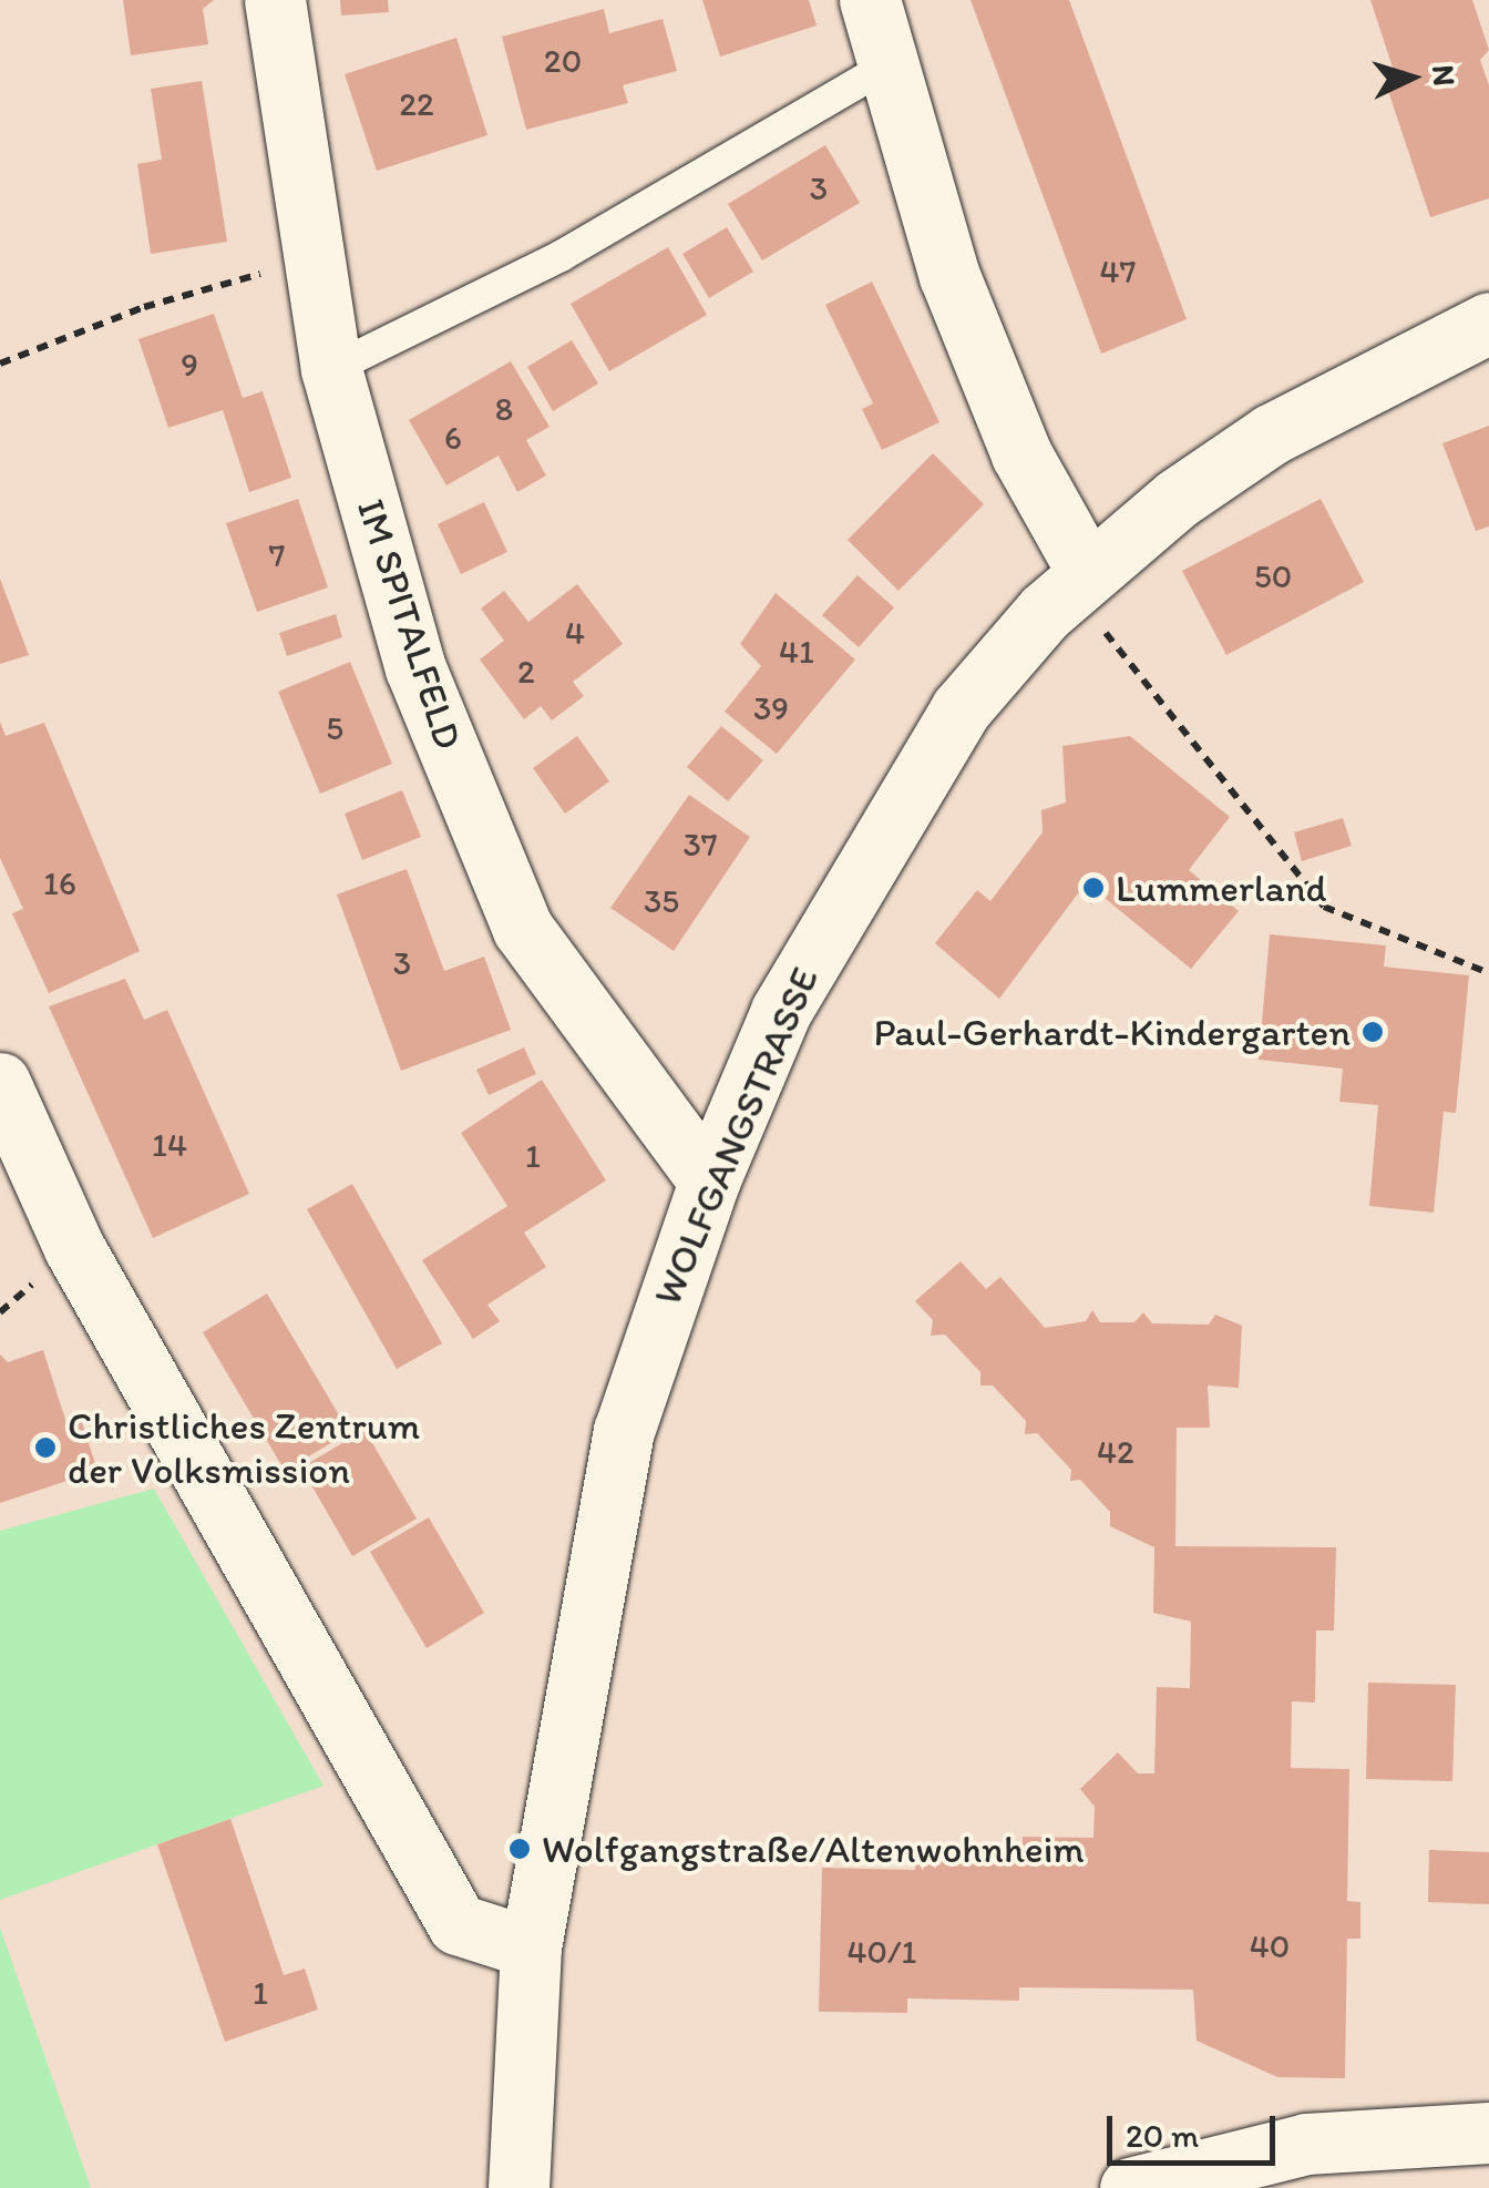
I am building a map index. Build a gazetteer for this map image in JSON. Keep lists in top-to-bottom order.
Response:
{
  "streets": {
    "street": ["IM SPITALFELD", "WOLFGANGSTRASSE"]
  },
  "crossings": [
    ["IM SPITALFELD", "WOLFGANGSTRASSE"]
  ],
  "places": [
    "Lummerland",
    "Paul-Gerhardt-Kindergarten",
    "Christliches Zentrum der Volksmission",
    "Wolfgangstraße/Altenwohnheim"
  ],
  "house_numbers": [
    "20",
    "22",
    "3",
    "47",
    "9",
    "8",
    "6",
    "7",
    "50",
    "4",
    "41",
    "2",
    "39",
    "5",
    "37",
    "16",
    "35",
    "3",
    "14",
    "1",
    "42",
    "40",
    "40/1",
    "1"
  ],
  "scale_bar": "20 m",
  "north": "right"
}
